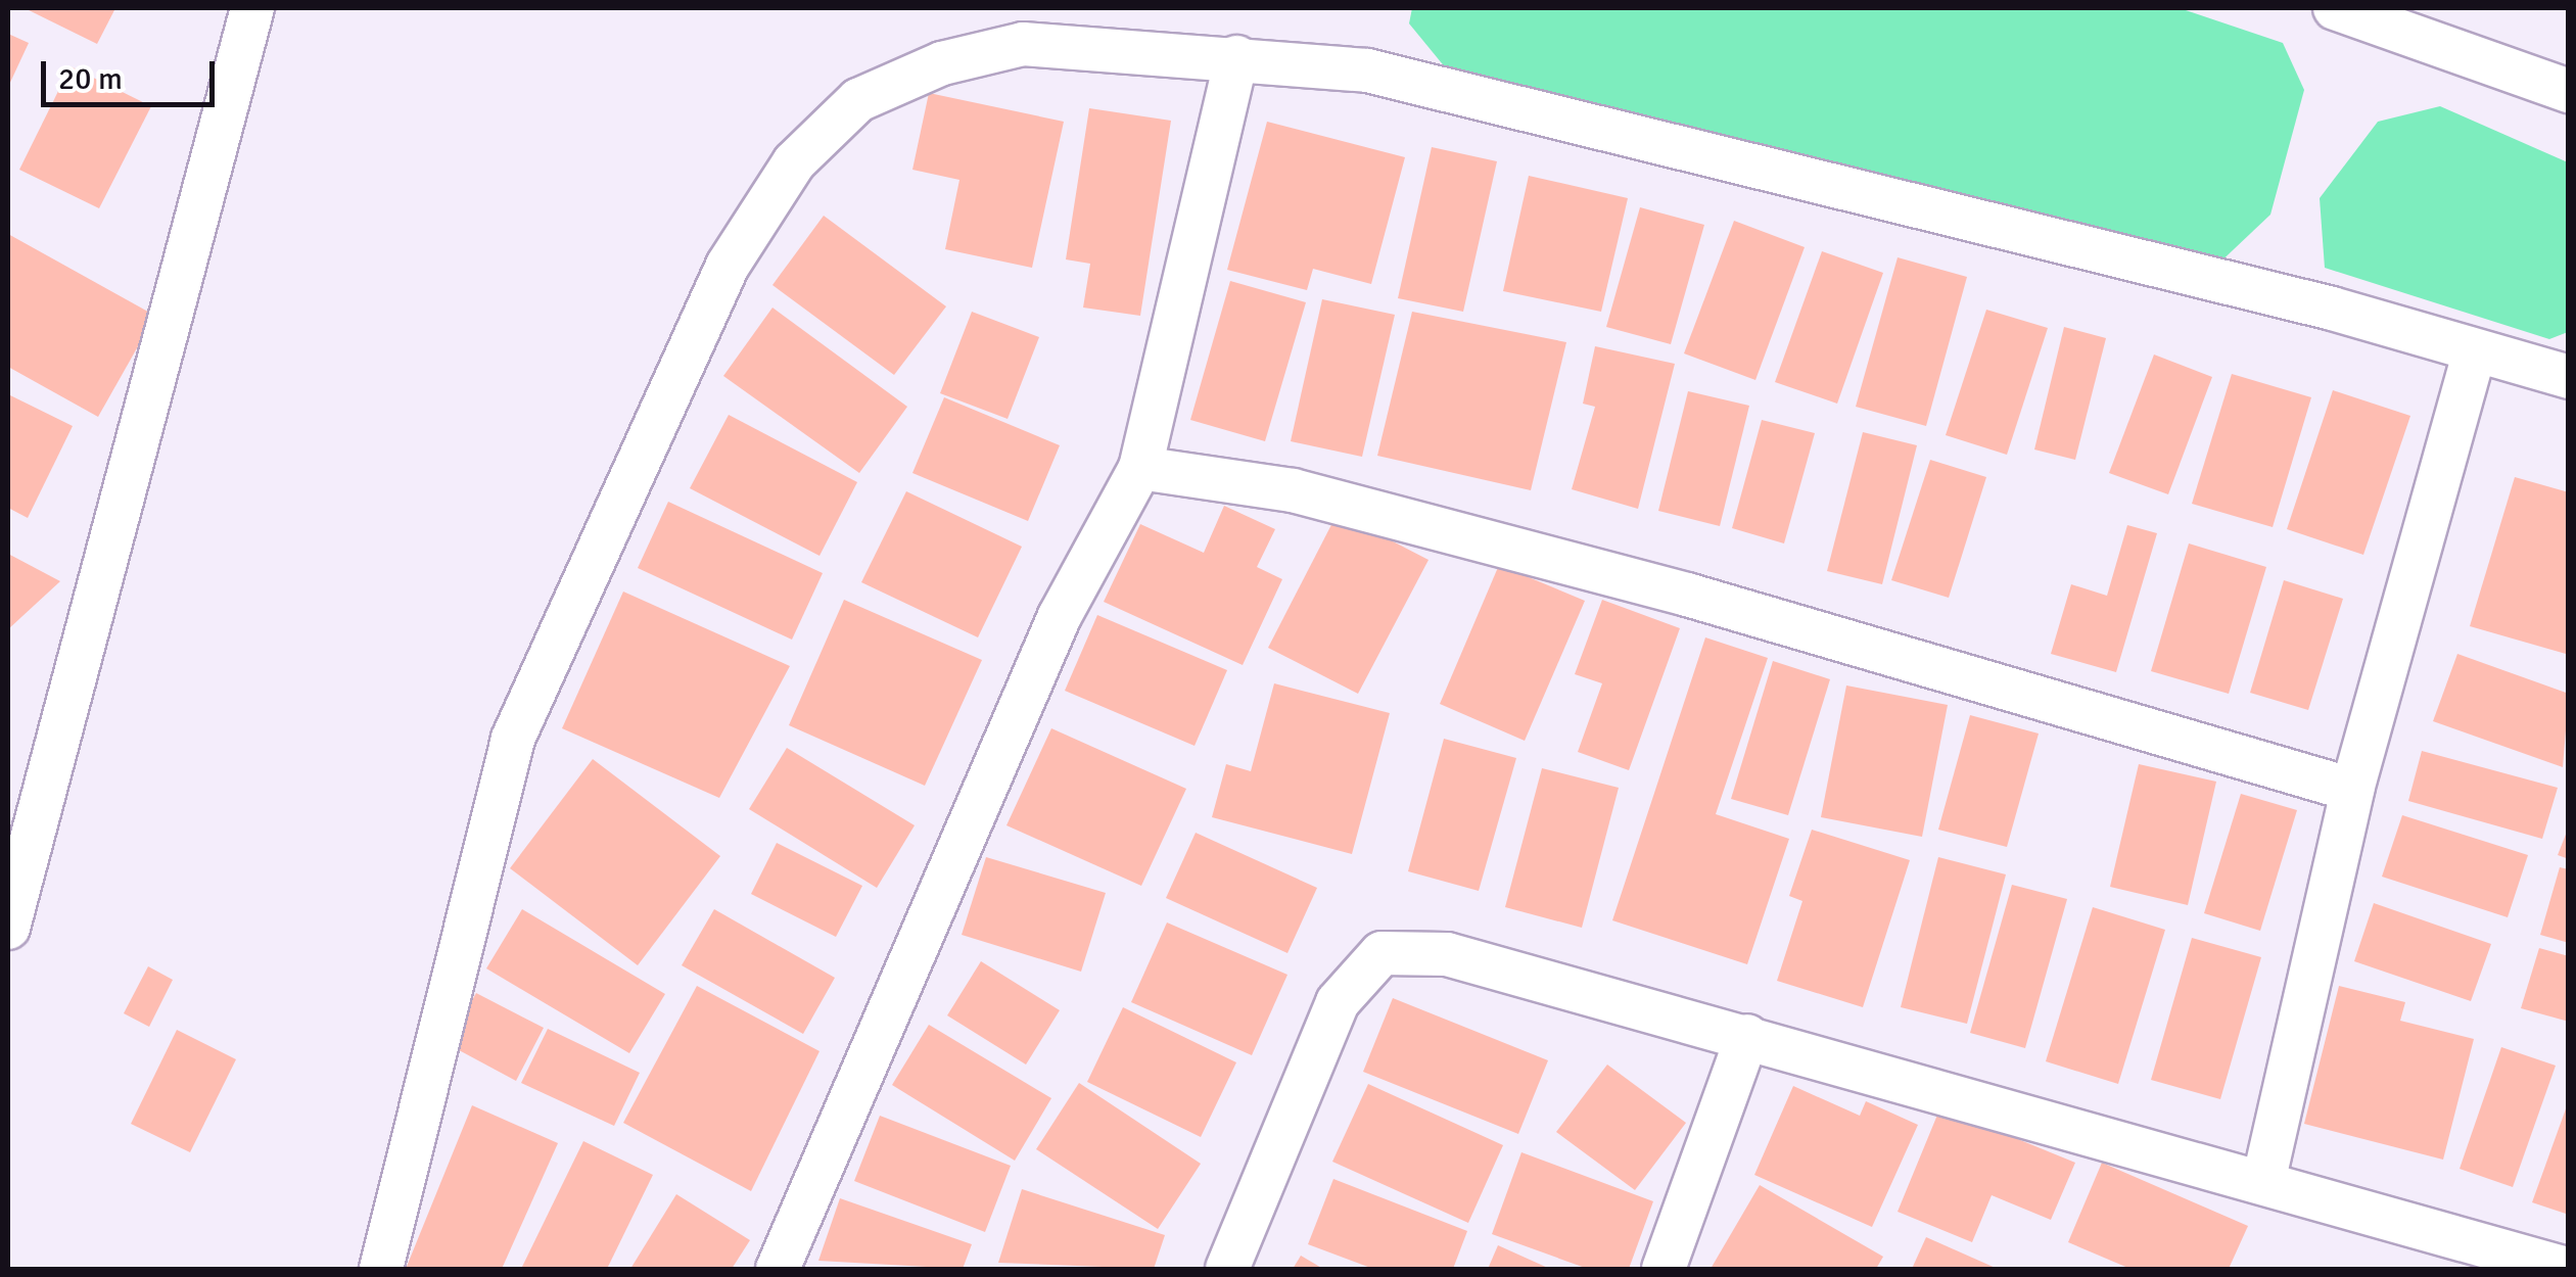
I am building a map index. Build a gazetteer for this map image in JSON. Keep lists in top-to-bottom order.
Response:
{
  "scale_bar": "20 m"
}
